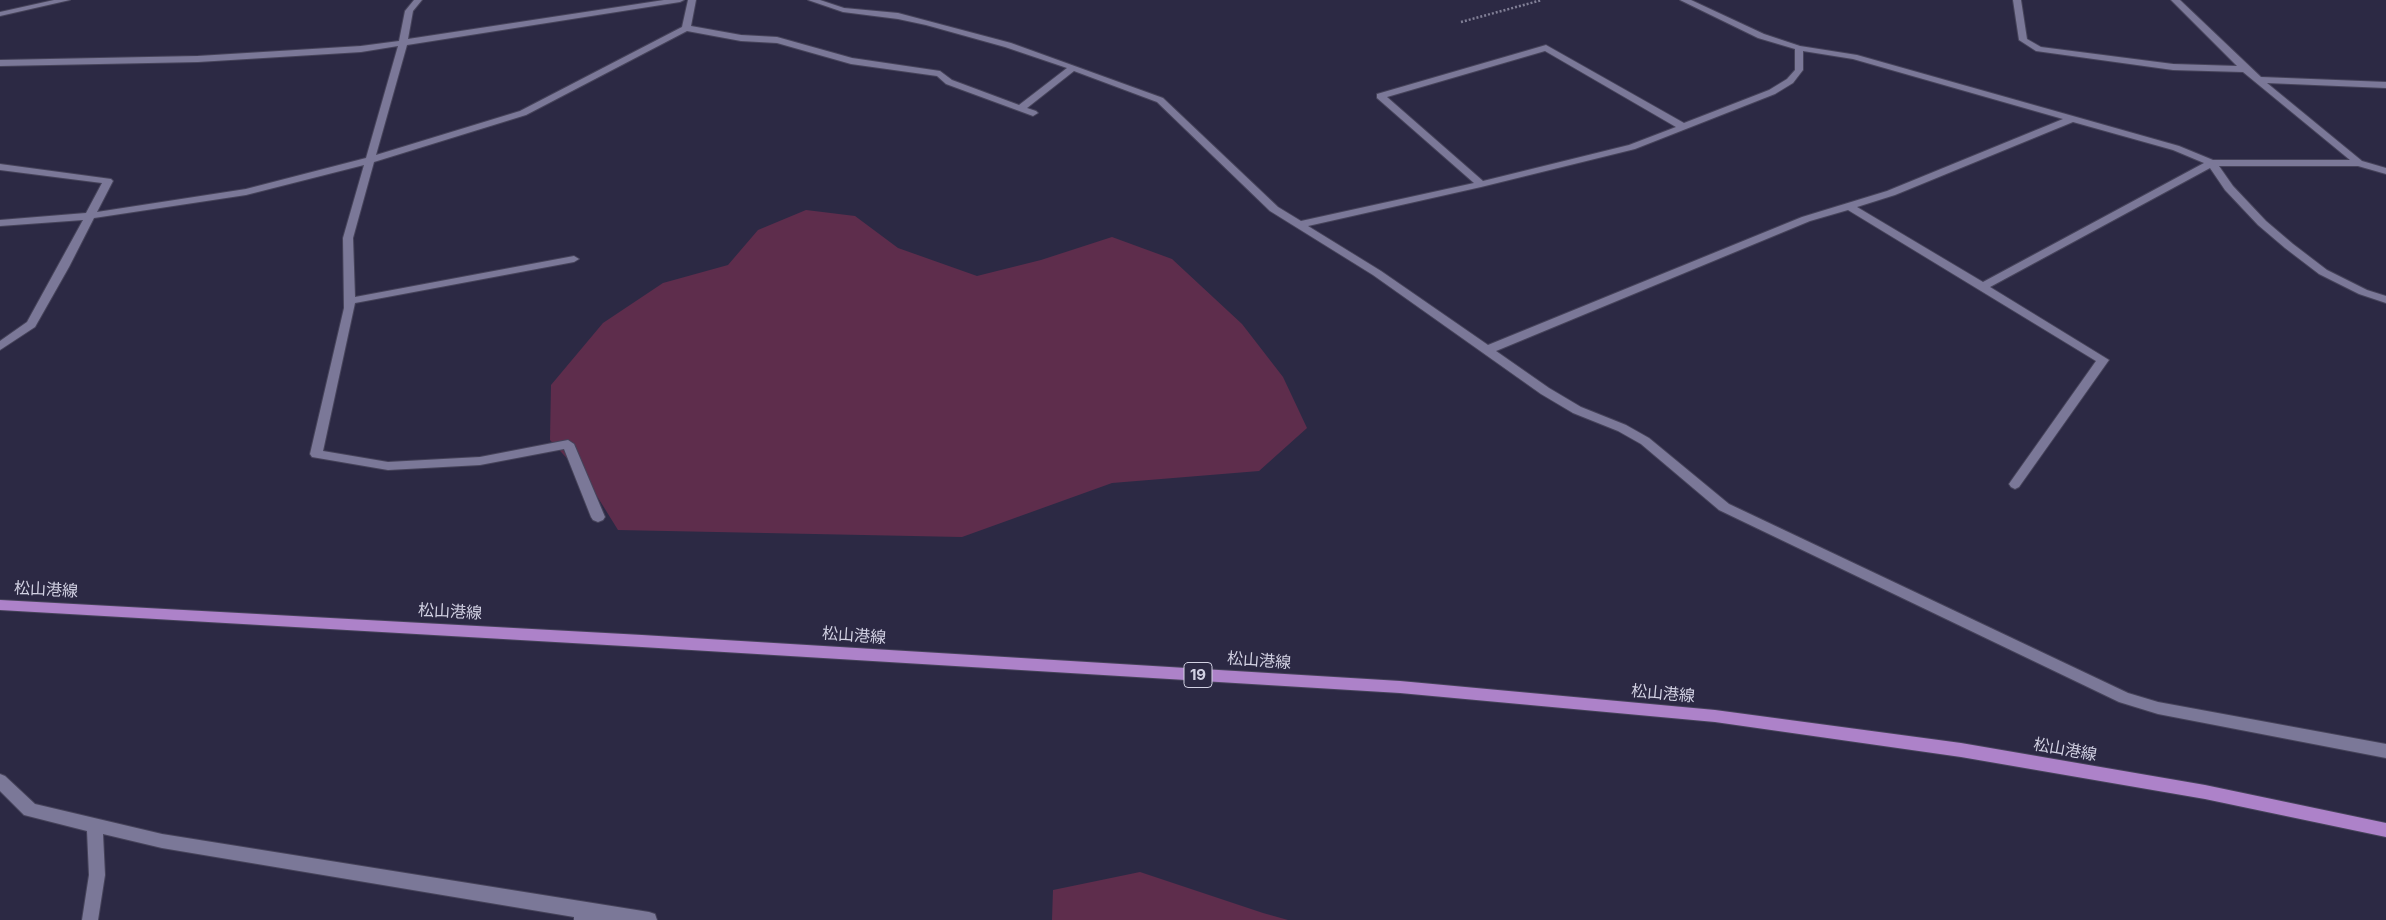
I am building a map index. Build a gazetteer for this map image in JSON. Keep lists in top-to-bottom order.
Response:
{
  "streets": {
    "main road": ["松山港線", "19"]
  }
}
